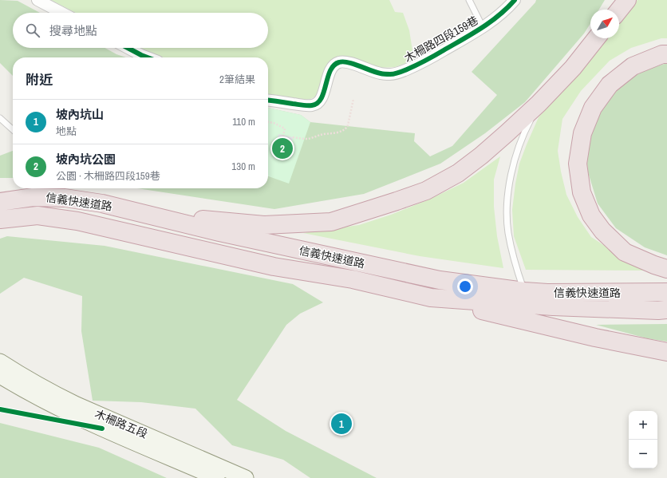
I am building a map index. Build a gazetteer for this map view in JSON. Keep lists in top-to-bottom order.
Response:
{
  "streets": {
    "highway": ["信義快速道路"],
    "main road": ["木柵路五段"],
    "street": ["木柵路四段159巷"]
  },
  "north": "top right",
  "page": {
    "search": "搜尋地點",
    "heading": ["附近", "2筆結果"],
    "list": [
      {
        "mark": "1",
        "name": "坡內坑山",
        "note": "地點",
        "value": "110 m"
      },
      {
        "mark": "2",
        "name": "坡內坑公園",
        "note": "公園 · 木柵路四段159巷",
        "value": "130 m"
      }
    ],
    "pins": ["2", "1"],
    "map_buttons": ["+", "−"]
  }
}
